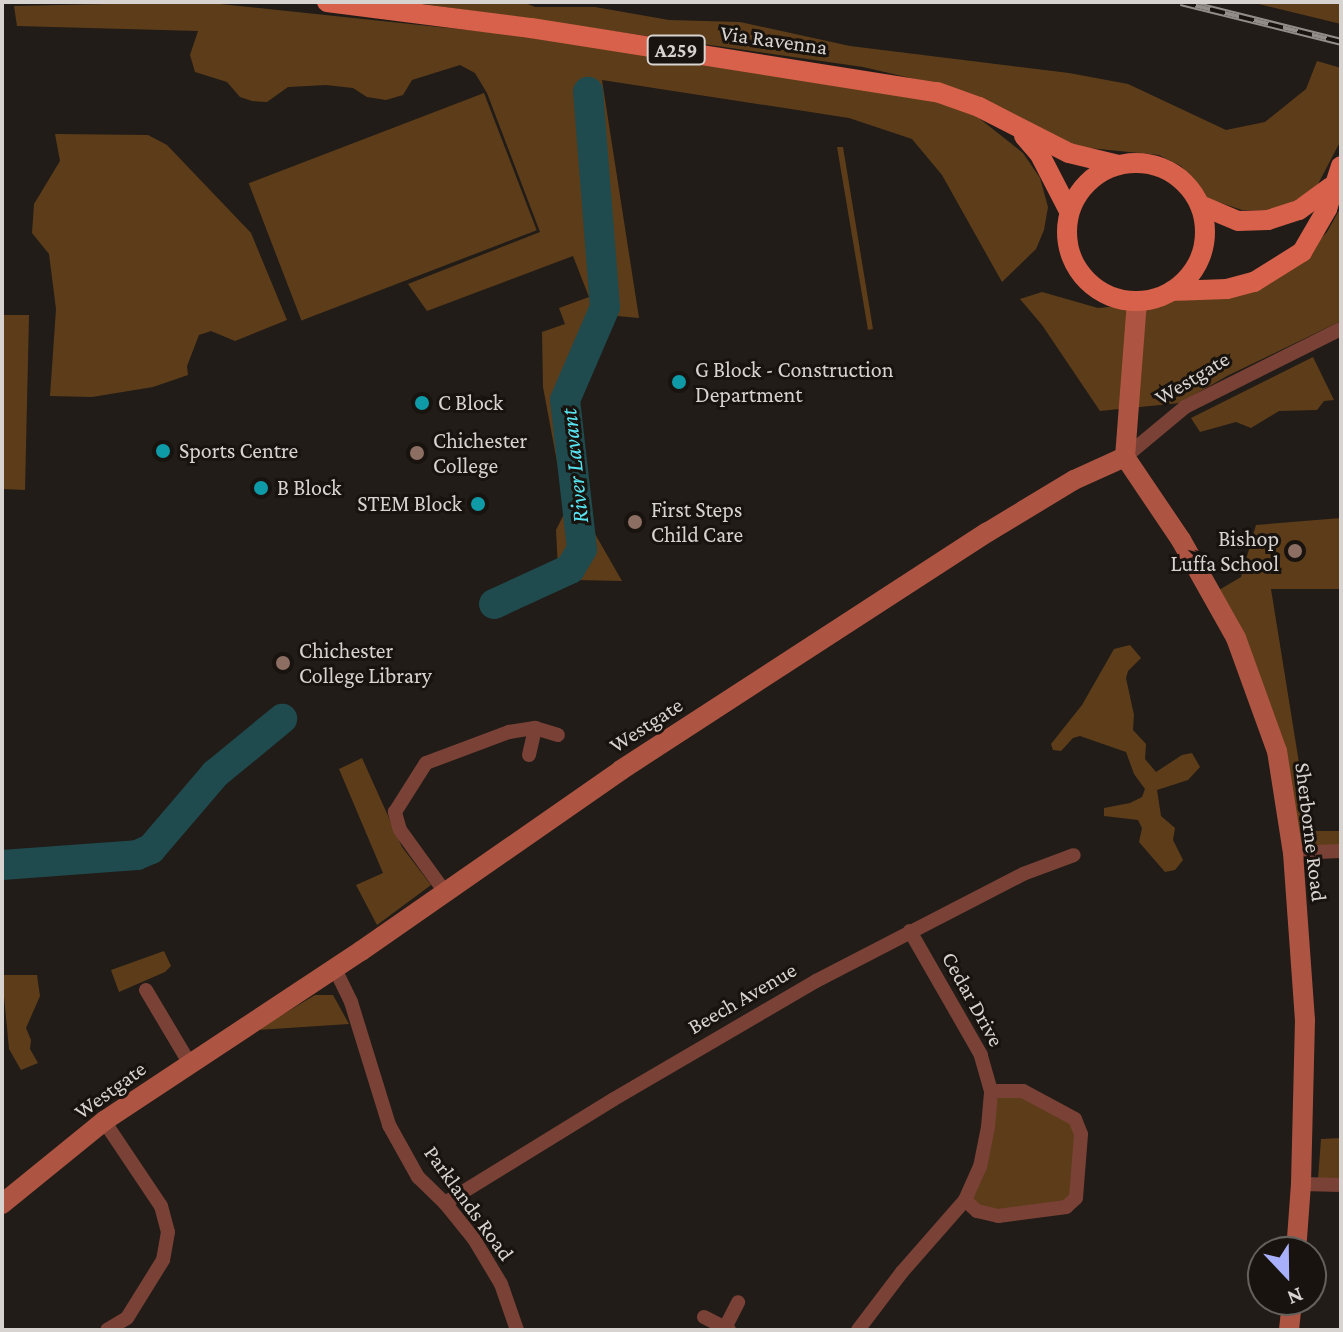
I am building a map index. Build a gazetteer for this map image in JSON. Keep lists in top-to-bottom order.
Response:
{
  "streets": {
    "main road": ["Via Ravenna", "A259"],
    "street": [
      "Westgate",
      "Sherborne Road",
      "Beech Avenue",
      "Cedar Drive",
      "Parklands Road"
    ]
  },
  "crossings": [
    ["Westgate", "Sherborne Road"],
    ["Westgate", "Parklands Road"],
    ["Beech Avenue", "Cedar Drive"],
    ["Beech Avenue", "Parklands Road"]
  ],
  "water": ["River Lavant"],
  "places": [
    "G Block - Construction Department",
    "C Block",
    "Sports Centre",
    "Chichester College",
    "B Block",
    "STEM Block",
    "First Steps Child Care",
    "Bishop Luffa School",
    "Chichester College Library"
  ],
  "north": "bottom"
}
